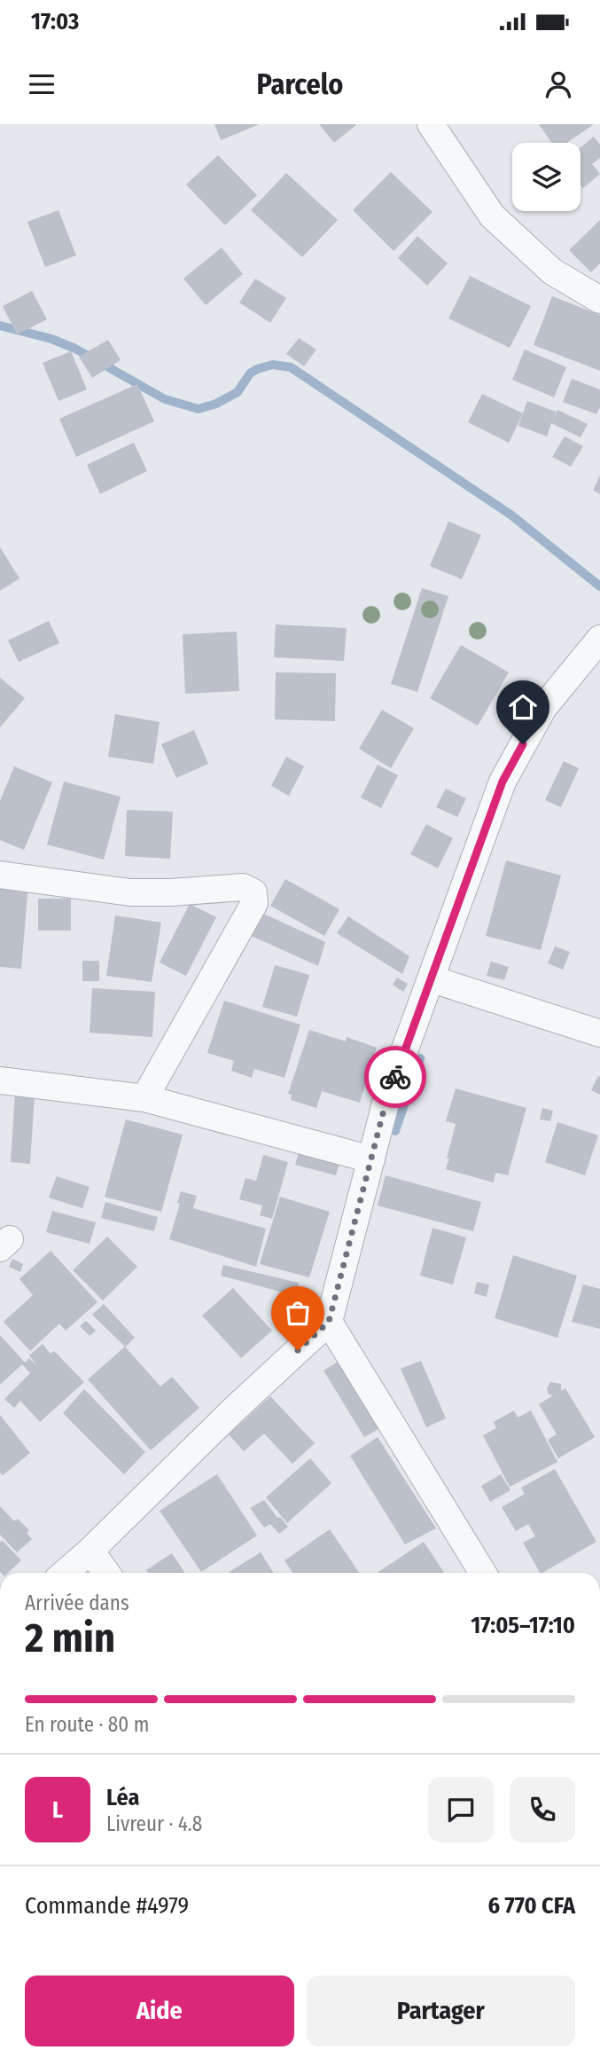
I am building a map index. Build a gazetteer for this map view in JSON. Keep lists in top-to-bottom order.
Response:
{
  "page": {
    "status": "17:03",
    "header": "Parcelo",
    "heading": ["2 min", "Arrivée dans", "17:05–17:10"],
    "panel": [
      "Léa",
      "Livreur · 4.8",
      "Commande #4979",
      "6 770 CFA"
    ],
    "bar": "En route · 80 m",
    "round": "L",
    "buttons": ["Aide", "Partager"]
  }
}
